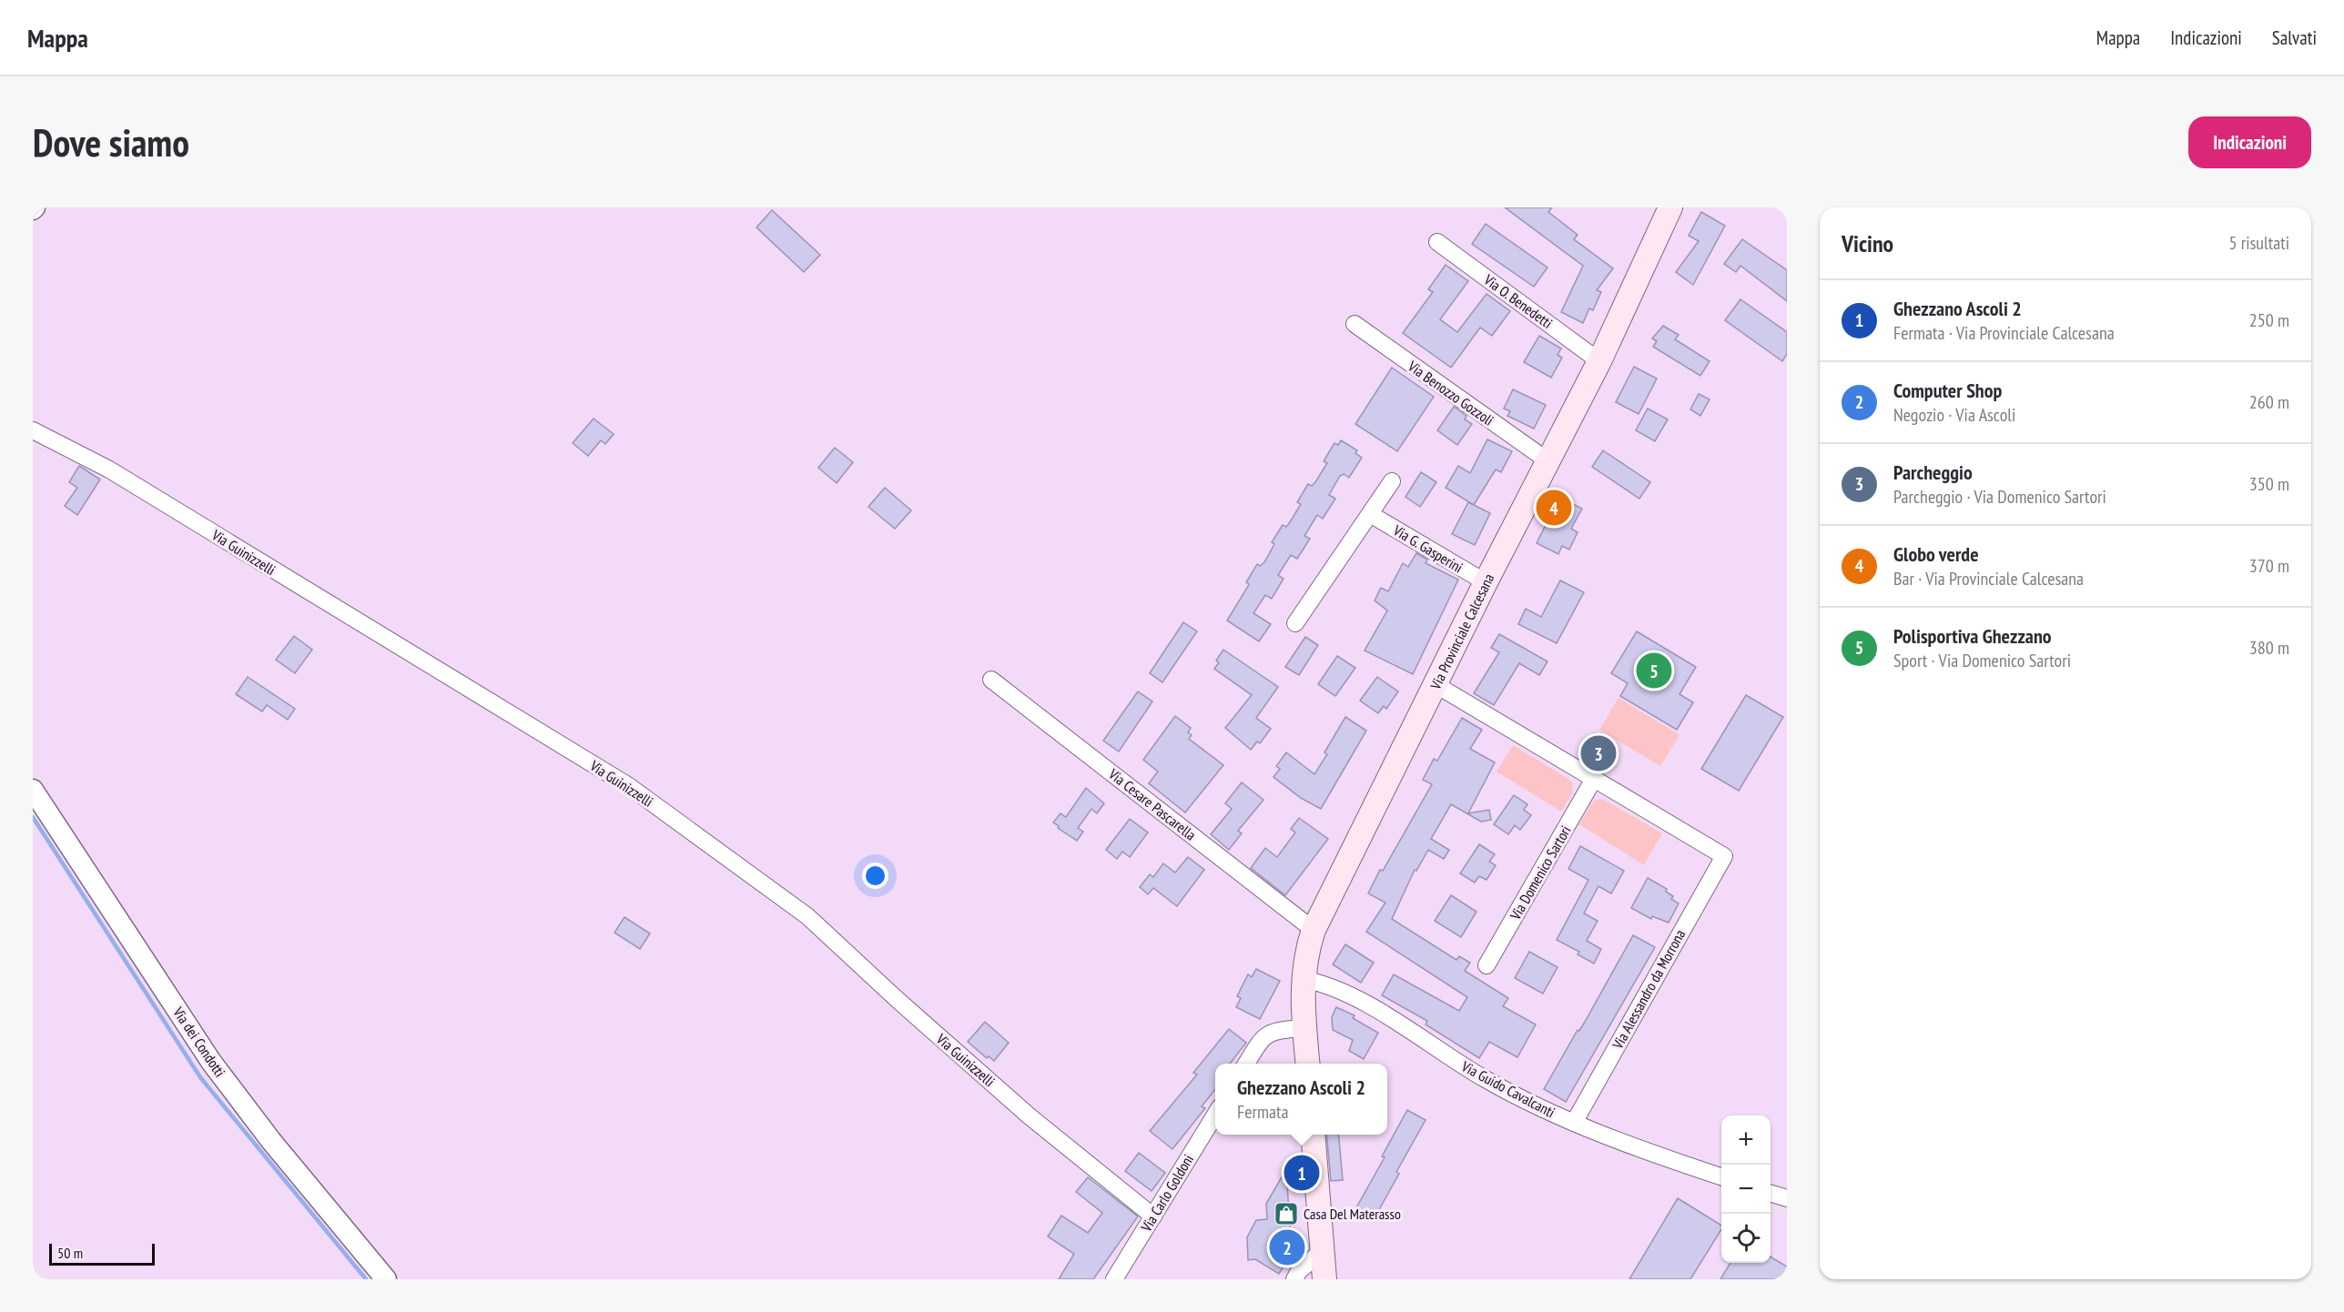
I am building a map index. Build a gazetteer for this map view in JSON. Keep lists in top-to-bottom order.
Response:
{
  "streets": {
    "main road": ["Via Provinciale Calcesana"],
    "street": [
      "Via O. Benedetti",
      "Via Benozzo Gozzoli",
      "Via G. Gasperini",
      "Via Guinizzelli",
      "Via Cesare Pascarella",
      "Via Domenico Sartori",
      "Via Alessandro da Morrona",
      "Via dei Condotti",
      "Via Guido Cavalcanti",
      "Via Carlo Goldoni"
    ]
  },
  "crossings": [
    ["Via O. Benedetti", "Via Provinciale Calcesana"],
    ["Via Benozzo Gozzoli", "Via Provinciale Calcesana"],
    ["Via G. Gasperini", "Via Provinciale Calcesana"],
    ["Via Guinizzelli", "Via Carlo Goldoni"],
    ["Via Provinciale Calcesana", "Via Cesare Pascarella"],
    ["Via Provinciale Calcesana", "Via Guido Cavalcanti"],
    ["Via Domenico Sartori", "Via Alessandro da Morrona"],
    ["Via Alessandro da Morrona", "Via Guido Cavalcanti"]
  ],
  "places": {
    "shop": ["Casa Del Materasso"]
  },
  "scale_bar": "50 m",
  "page": {
    "header": "Mappa",
    "nav": ["Mappa", "Indicazioni", "Salvati"],
    "buttons": "Indicazioni",
    "title": "Dove siamo",
    "heading": ["Vicino", "5 risultati"],
    "list": [
      {
        "mark": "1",
        "name": "Ghezzano Ascoli 2",
        "note": "Fermata · Via Provinciale Calcesana",
        "value": "250 m"
      },
      {
        "mark": "2",
        "name": "Computer Shop",
        "note": "Negozio · Via Ascoli",
        "value": "260 m"
      },
      {
        "mark": "3",
        "name": "Parcheggio",
        "note": "Parcheggio · Via Domenico Sartori",
        "value": "350 m"
      },
      {
        "mark": "4",
        "name": "Globo verde",
        "note": "Bar · Via Provinciale Calcesana",
        "value": "370 m"
      },
      {
        "mark": "5",
        "name": "Polisportiva Ghezzano",
        "note": "Sport · Via Domenico Sartori",
        "value": "380 m"
      }
    ],
    "pins": [
      "4",
      "5",
      "3",
      "1",
      "2"
    ],
    "popup": ["Ghezzano Ascoli 2", "Fermata"],
    "map_buttons": ["+", "−"],
    "scale": "50 m"
  }
}
